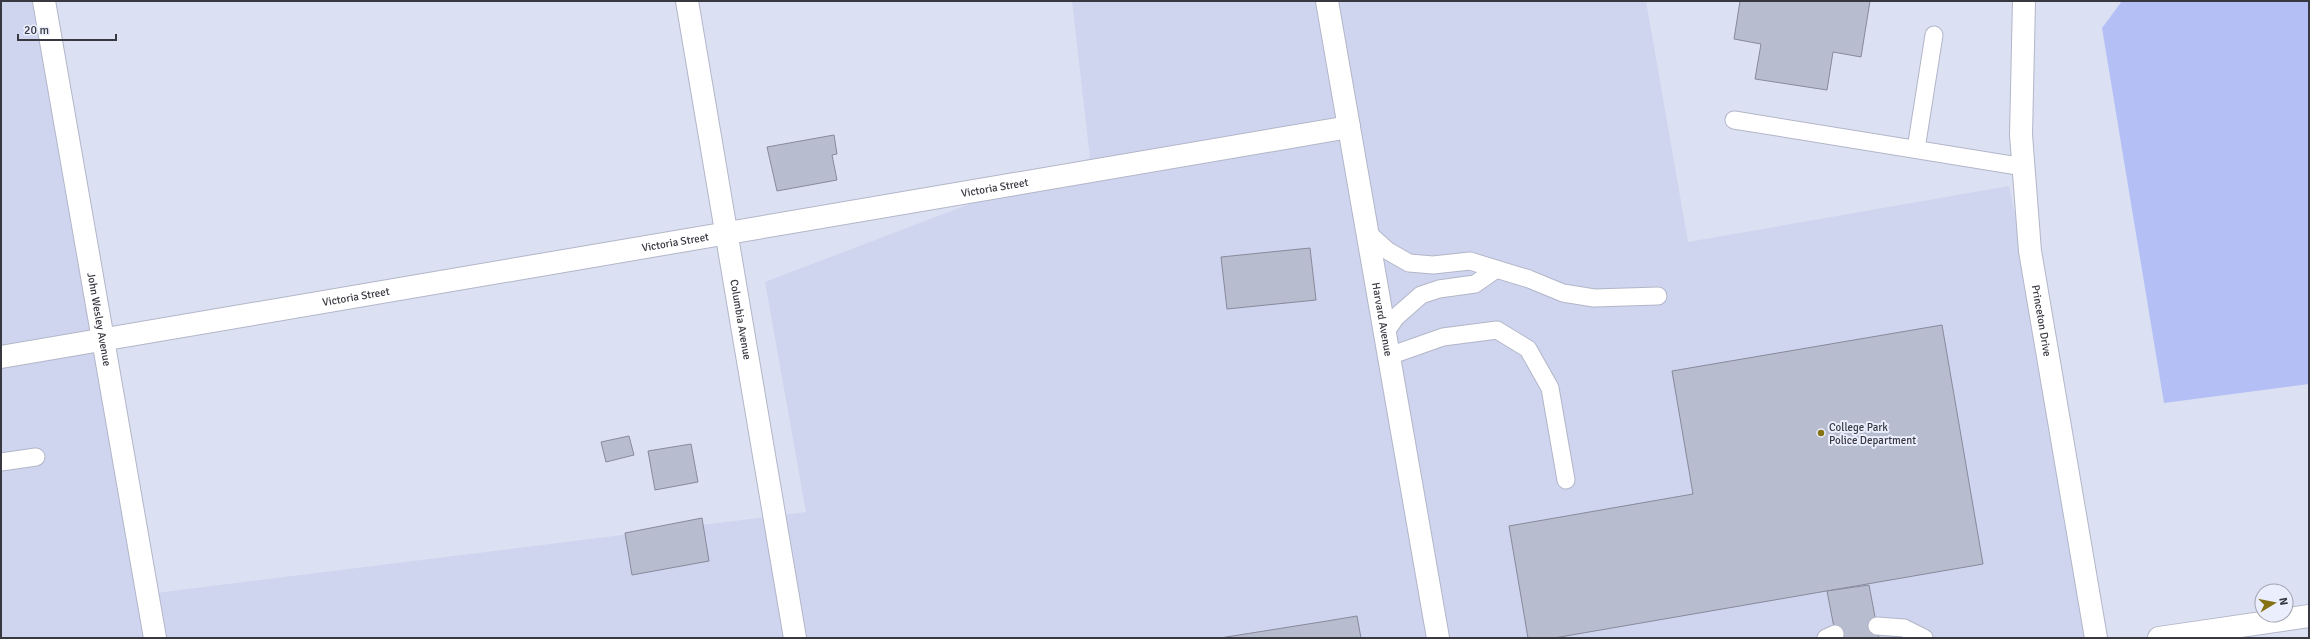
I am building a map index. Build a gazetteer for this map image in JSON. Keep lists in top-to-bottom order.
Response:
{
  "streets": {
    "street": [
      "Victoria Street",
      "John Wesley Avenue",
      "Columbia Avenue",
      "Harvard Avenue",
      "Princeton Drive"
    ]
  },
  "crossings": [
    ["Victoria Street", "John Wesley Avenue"],
    ["Victoria Street", "Columbia Avenue"],
    ["Victoria Street", "Harvard Avenue"]
  ],
  "places": ["College Park Police Department"],
  "scale_bar": "20 m",
  "north": "right"
}
